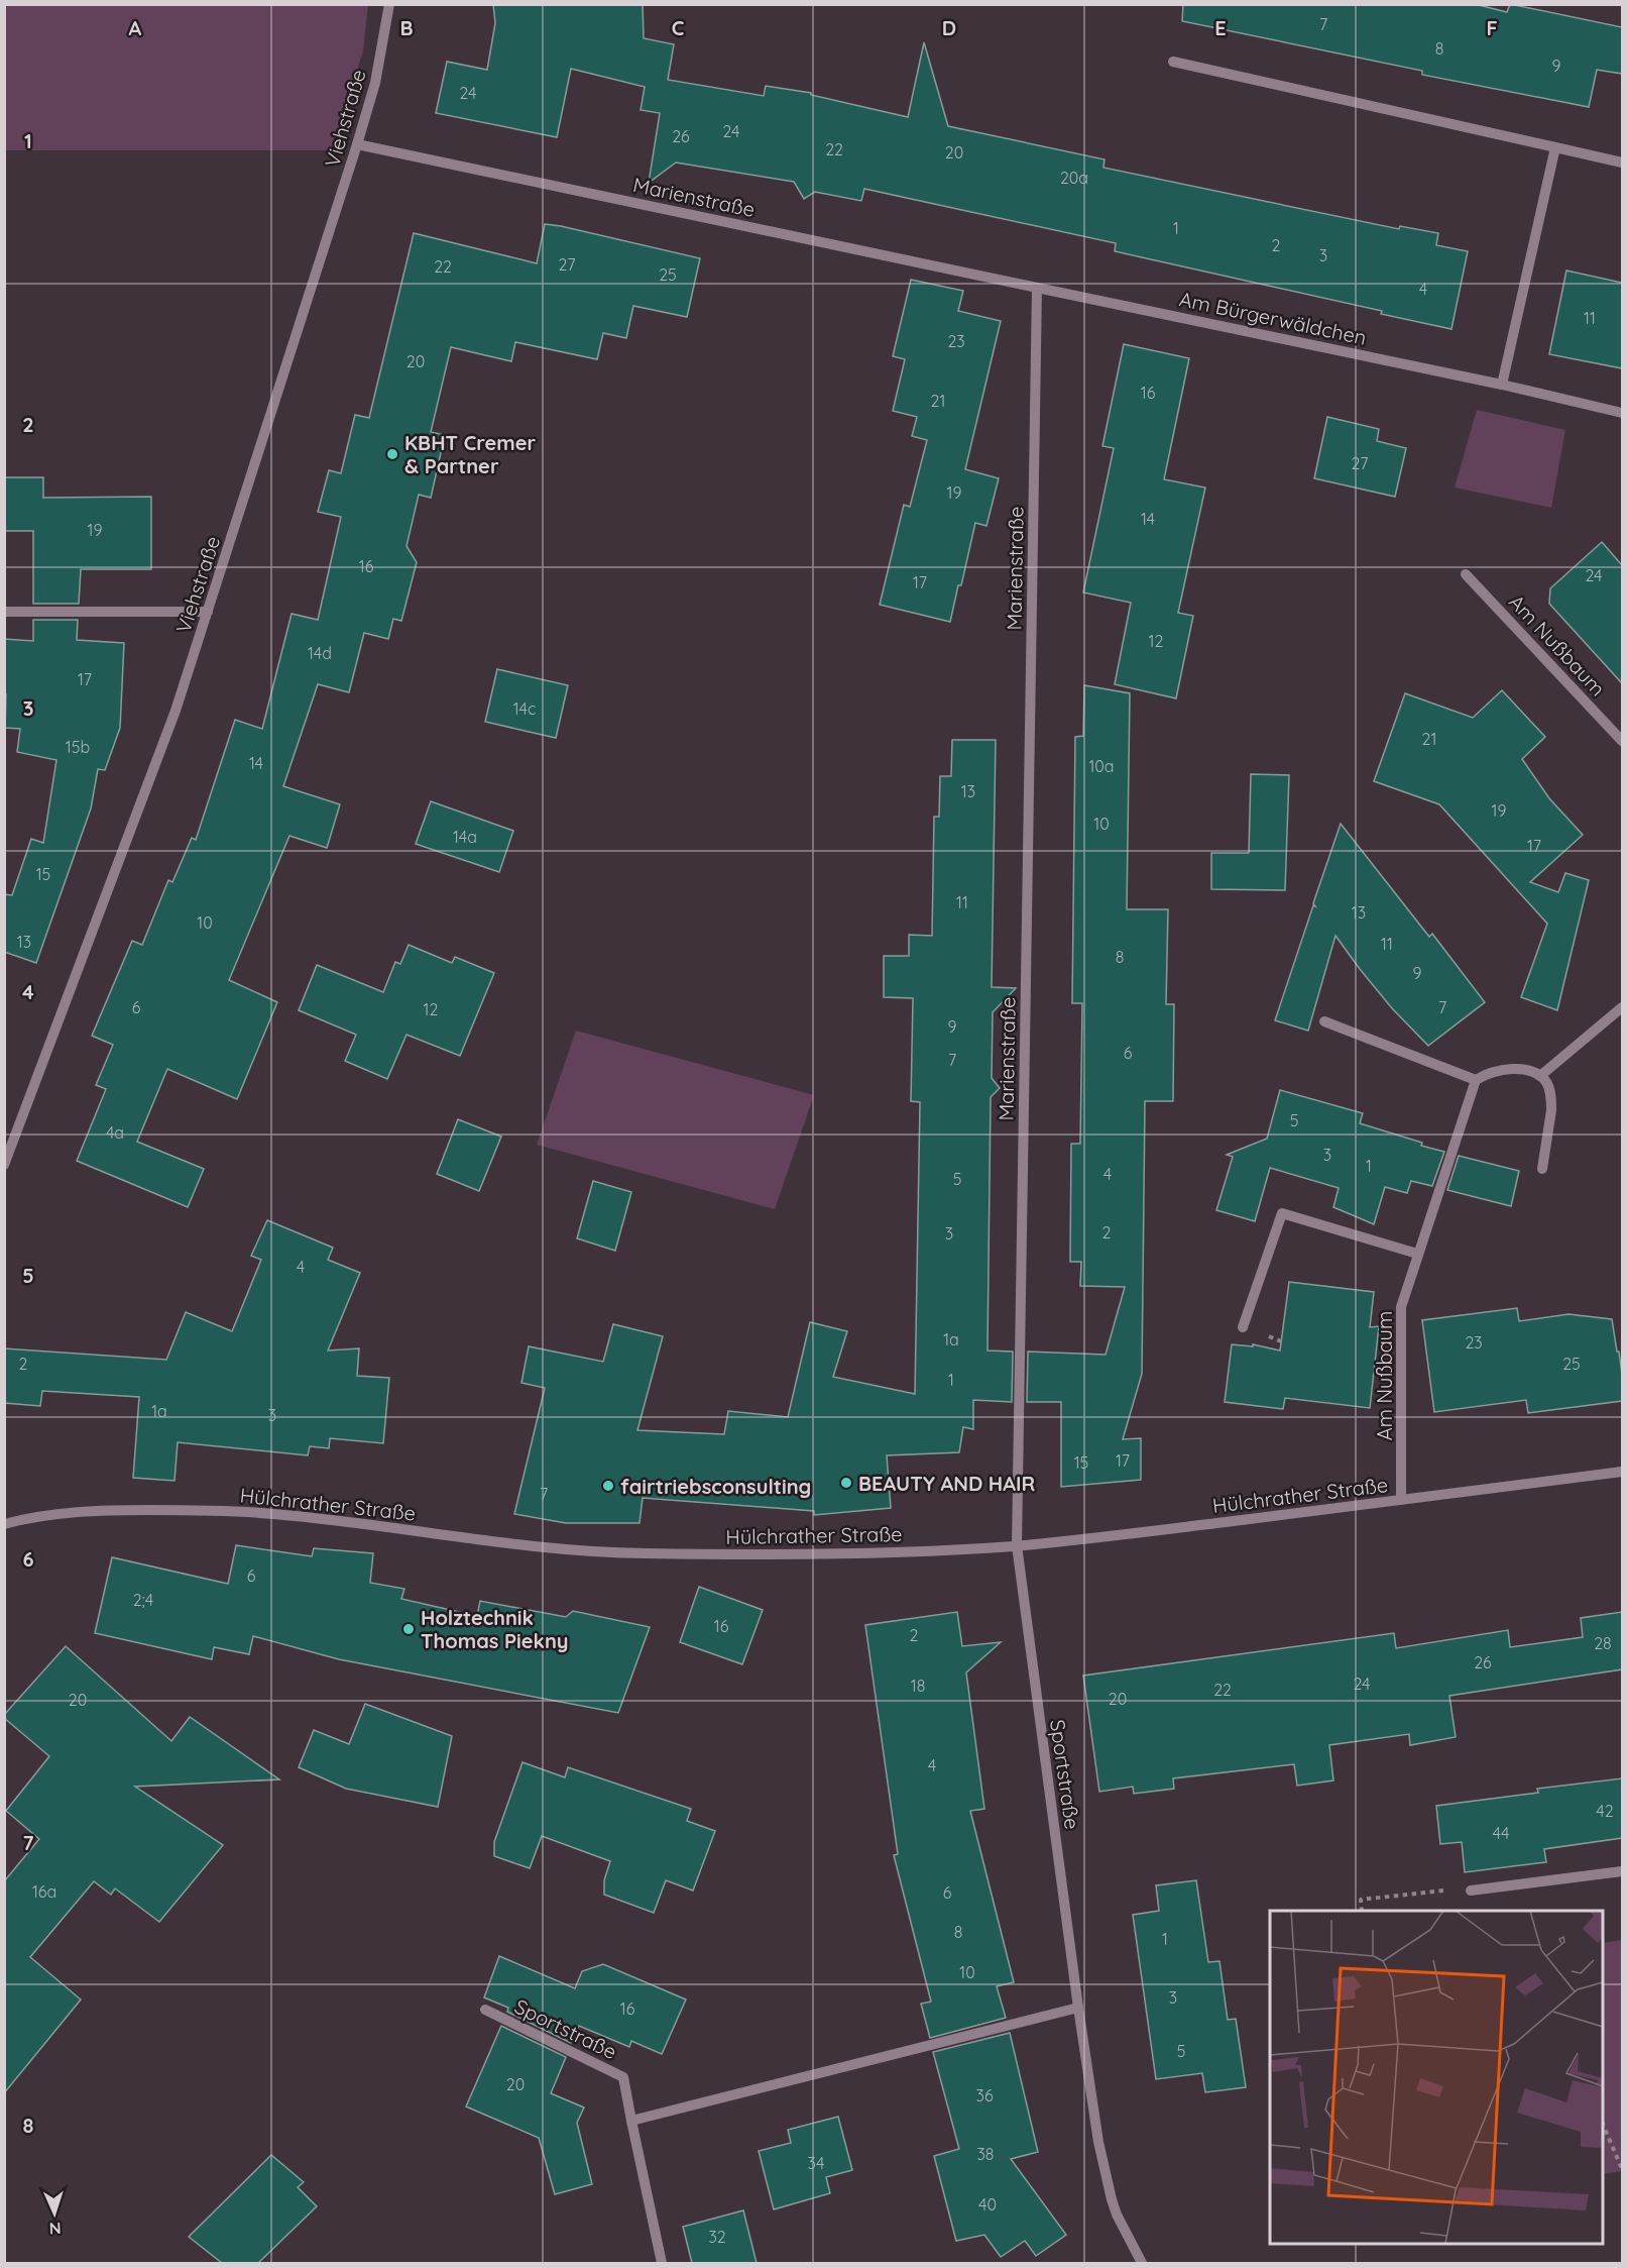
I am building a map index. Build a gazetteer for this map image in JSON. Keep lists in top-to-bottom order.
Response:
{
  "streets": {
    "street": [
      "Viehstraße",
      "Marienstraße",
      "Am Bürgerwäldchen",
      "Am Nußbaum",
      "Hülchrather Straße",
      "Sportstraße"
    ]
  },
  "crossings": [
    ["Viehstraße", "Marienstraße"],
    ["Marienstraße", "Am Bürgerwäldchen"],
    ["Marienstraße", "Hülchrather Straße"],
    ["Marienstraße", "Sportstraße"],
    ["Am Nußbaum", "Hülchrather Straße"],
    ["Hülchrather Straße", "Sportstraße"]
  ],
  "places": [
    "KBHT Cremer & Partner",
    "BEAUTY AND HAIR",
    "fairtriebsconsulting",
    "Holztechnik Thomas Piekny"
  ],
  "house_numbers": [
    "7",
    "8",
    "9",
    "24",
    "24",
    "26",
    "22",
    "20",
    "20a",
    "1",
    "2",
    "3",
    "27",
    "22",
    "25",
    "4",
    "11",
    "23",
    "20",
    "16",
    "21",
    "27",
    "19",
    "14",
    "19",
    "16",
    "24",
    "17",
    "12",
    "14d",
    "17",
    "14c",
    "21",
    "15b",
    "14",
    "10a",
    "13",
    "19",
    "10",
    "14a",
    "17",
    "15",
    "11",
    "13",
    "10",
    "13",
    "11",
    "8",
    "9",
    "6",
    "7",
    "12",
    "9",
    "6",
    "7",
    "5",
    "4a",
    "3",
    "1",
    "4",
    "5",
    "2",
    "3",
    "4",
    "1a",
    "23",
    "2",
    "25",
    "1",
    "1a",
    "3",
    "17",
    "15",
    "7",
    "6",
    "2;4",
    "16",
    "2",
    "28",
    "26",
    "24",
    "18",
    "22",
    "20",
    "20",
    "4",
    "42",
    "44",
    "16a",
    "6",
    "8",
    "1",
    "10",
    "3",
    "16",
    "5",
    "20",
    "36",
    "38",
    "34",
    "40",
    "32"
  ],
  "north": "bottom",
  "grid": {
    "columns": [
      "A",
      "B",
      "C",
      "D",
      "E",
      "F"
    ],
    "rows": [
      "1",
      "2",
      "3",
      "4",
      "5",
      "6",
      "7",
      "8"
    ]
  }
}
